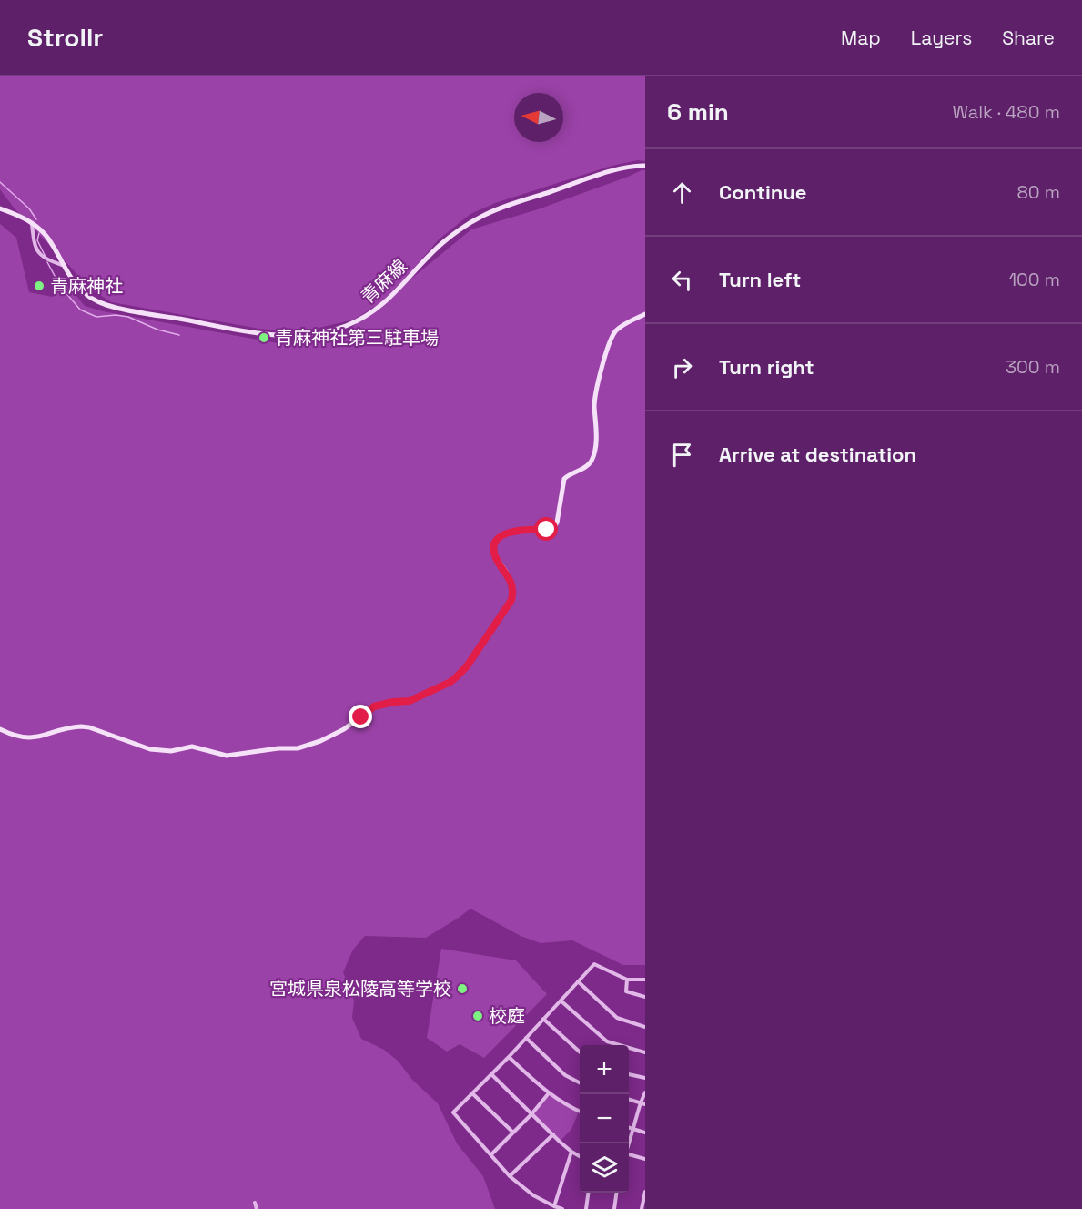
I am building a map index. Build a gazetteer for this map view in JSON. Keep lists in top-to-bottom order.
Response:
{
  "streets": {
    "street": ["青麻線"]
  },
  "places": [
    "青麻神社",
    "青麻神社第三駐車場",
    "宮城県泉松陵高等学校",
    "校庭"
  ],
  "north": "left",
  "page": {
    "header": "Strollr",
    "nav": ["Map", "Layers", "Share"],
    "heading": ["6 min", "Walk · 480 m"],
    "list": [
      ["Continue", "80 m"],
      ["Turn left", "100 m"],
      ["Turn right", "300 m"],
      "Arrive at destination"
    ],
    "map_buttons": ["+", "−"]
  }
}
